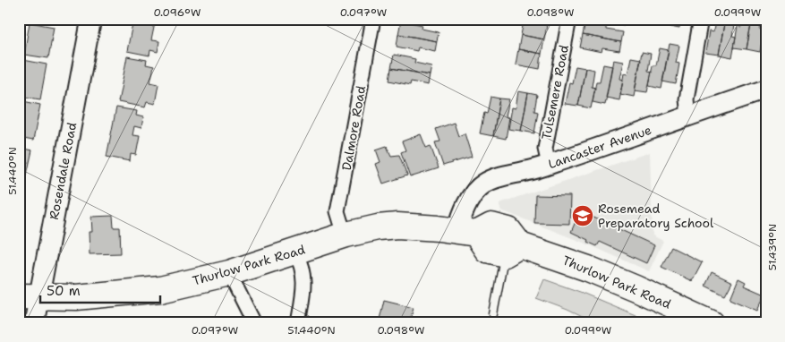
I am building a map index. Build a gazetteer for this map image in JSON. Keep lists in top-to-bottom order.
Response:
{
  "streets": {
    "highway": ["Thurlow Park Road"],
    "street": [
      "Tulsemere Road",
      "Dalmore Road",
      "Lancaster Avenue",
      "Rosendale Road"
    ]
  },
  "crossings": [
    ["Tulsemere Road", "Lancaster Avenue"],
    ["Dalmore Road", "Thurlow Park Road"],
    ["Lancaster Avenue", "Thurlow Park Road"],
    ["Rosendale Road", "Thurlow Park Road"]
  ],
  "places": {
    "school or university": ["Rosemead Preparatory School"]
  },
  "scale_bar": "50 m",
  "coordinates": [
    "0.096°W",
    "0.097°W",
    "0.098°W",
    "0.099°W",
    "51.440°N",
    "51.439°N"
  ]
}
